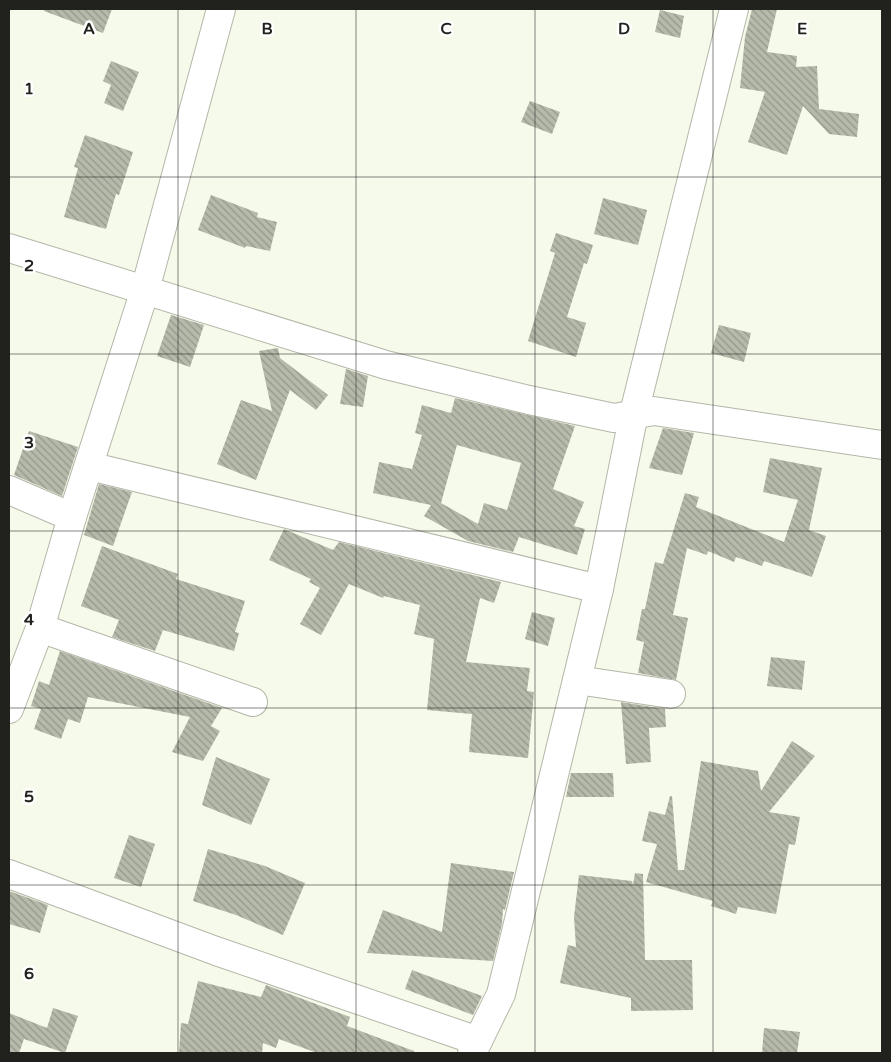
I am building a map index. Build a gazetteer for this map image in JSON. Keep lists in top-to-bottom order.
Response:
{
  "grid": {
    "columns": [
      "A",
      "B",
      "C",
      "D",
      "E"
    ],
    "rows": [
      "1",
      "2",
      "3",
      "4",
      "5",
      "6"
    ]
  }
}
